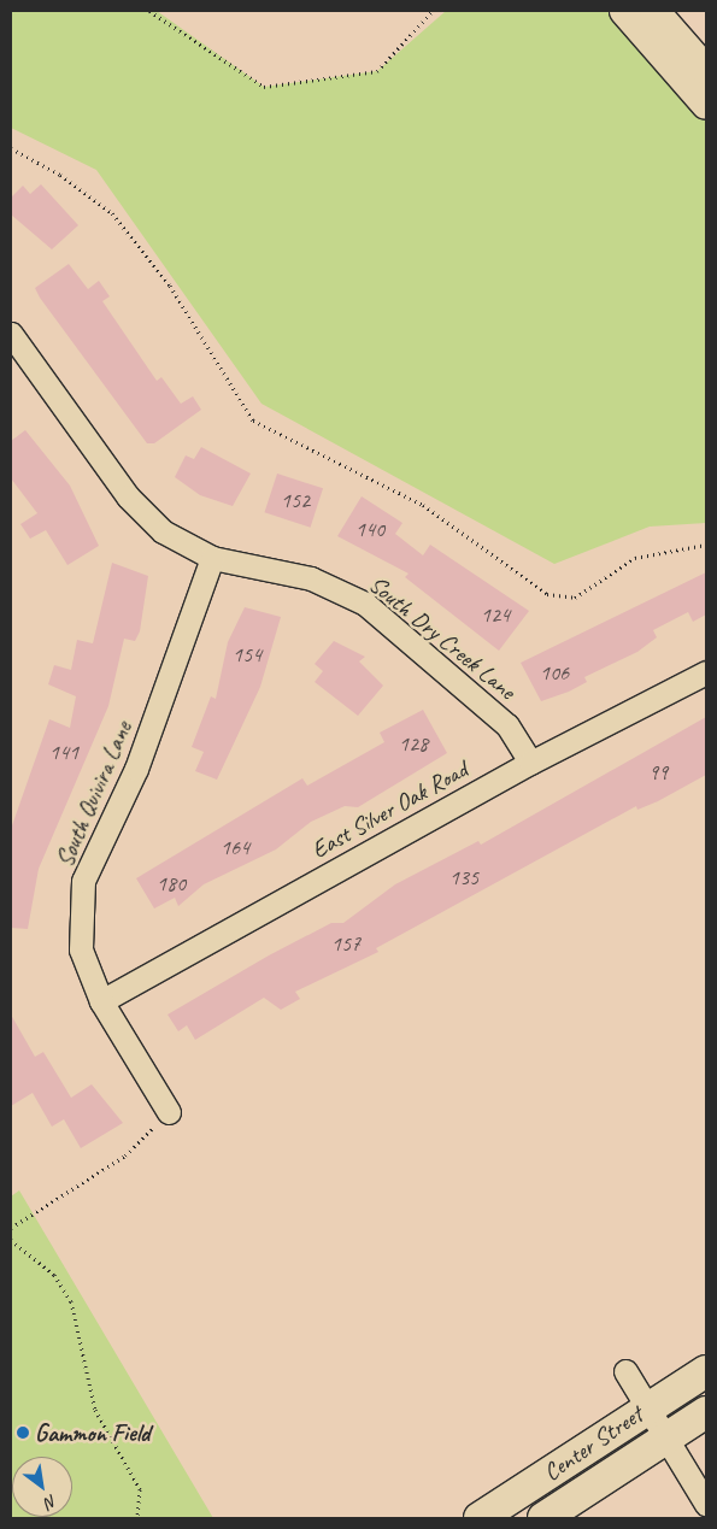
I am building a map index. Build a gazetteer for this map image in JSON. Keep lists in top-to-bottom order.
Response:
{
  "streets": {
    "main road": ["Center Street"],
    "street": ["South Dry Creek Lane", "South Quivira Lane", "East Silver Oak Road"]
  },
  "crossings": [
    ["South Dry Creek Lane", "South Quivira Lane"],
    ["South Dry Creek Lane", "East Silver Oak Road"],
    ["South Quivira Lane", "East Silver Oak Road"]
  ],
  "places": ["Gammon Field"],
  "house_numbers": [
    "152",
    "140",
    "124",
    "154",
    "106",
    "128",
    "141",
    "99",
    "164",
    "135",
    "180",
    "157"
  ],
  "north": "bottom right"
}
